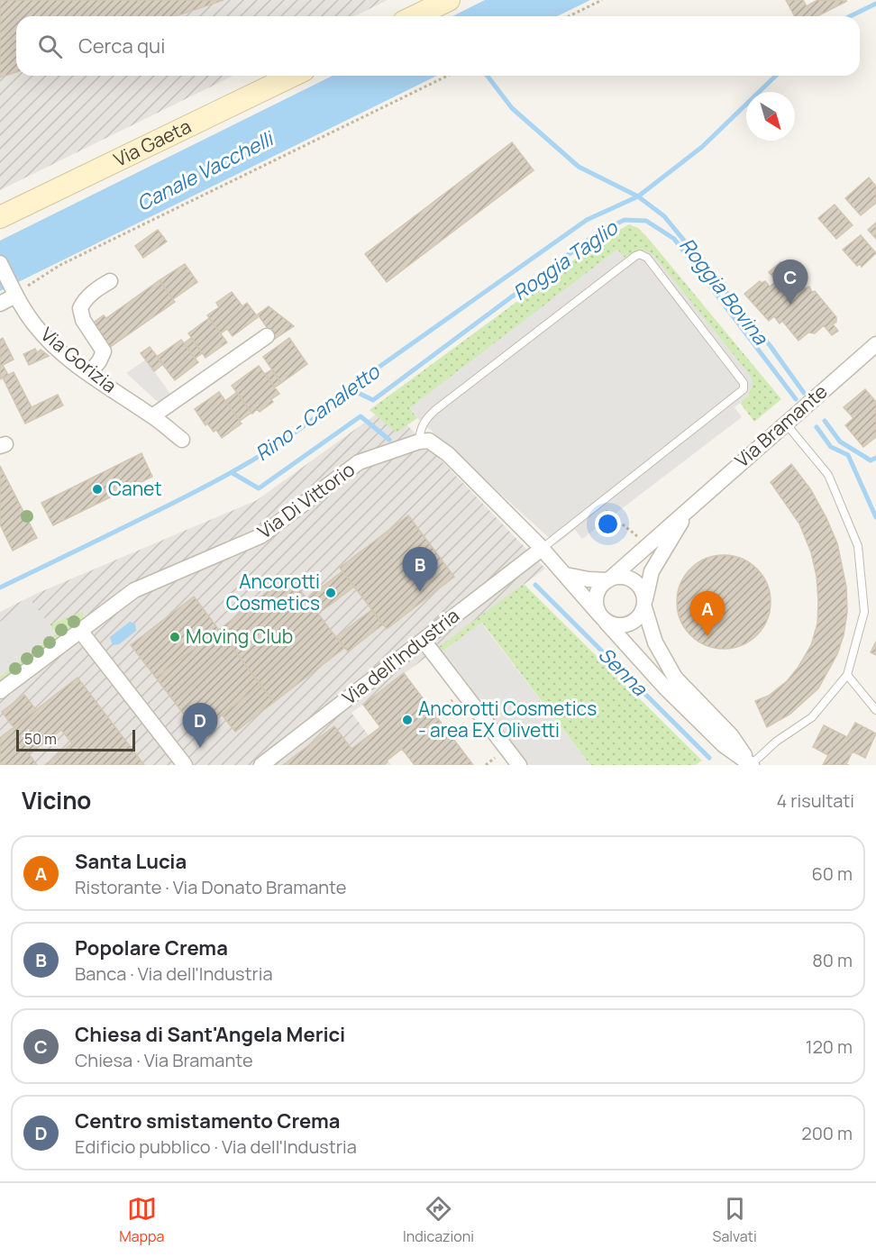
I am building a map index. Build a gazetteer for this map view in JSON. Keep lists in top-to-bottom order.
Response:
{
  "streets": {
    "main road": ["Via Gaeta"],
    "street": [
      "Via Gorizia",
      "Via Bramante",
      "Via Di Vittorio",
      "Via dell'Industria"
    ]
  },
  "water": [
    "Canale Vacchelli",
    "Roggia Taglio",
    "Roggia Bovina",
    "Rino - Canaletto",
    "Senna"
  ],
  "places": [
    "Canet",
    "Ancorotti Cosmetics",
    "Moving Club",
    "Ancorotti Cosmetics - area EX Olivetti"
  ],
  "scale_bar": "50 m",
  "north": "bottom right",
  "page": {
    "search": "Cerca qui",
    "pins": [
      "C",
      "B",
      "A",
      "D"
    ],
    "scale": "50 m",
    "heading": ["Vicino", "4 risultati"],
    "list": [
      {
        "mark": "A",
        "name": "Santa Lucia",
        "note": "Ristorante · Via Donato Bramante",
        "value": "60 m"
      },
      {
        "mark": "B",
        "name": "Popolare Crema",
        "note": "Banca · Via dell'Industria",
        "value": "80 m"
      },
      {
        "mark": "C",
        "name": "Chiesa di Sant'Angela Merici",
        "note": "Chiesa · Via Bramante",
        "value": "120 m"
      },
      {
        "mark": "D",
        "name": "Centro smistamento Crema",
        "note": "Edificio pubblico · Via dell'Industria",
        "value": "200 m"
      }
    ],
    "nav": ["Mappa", "Indicazioni", "Salvati"]
  }
}
